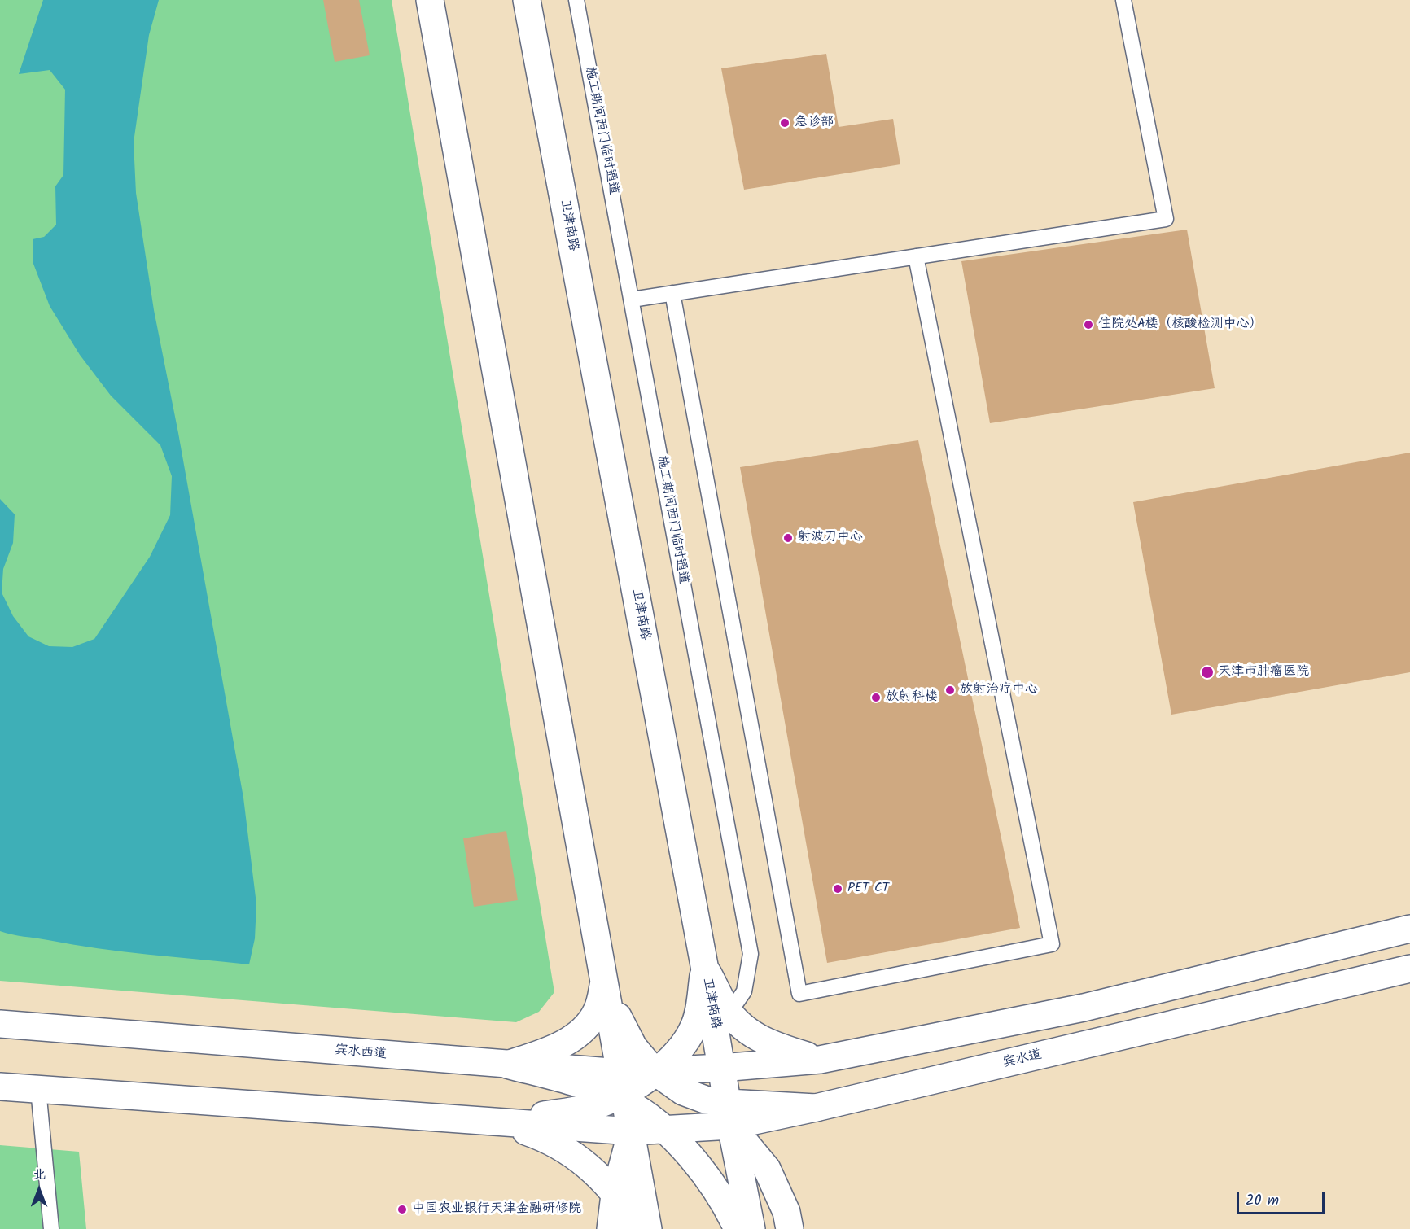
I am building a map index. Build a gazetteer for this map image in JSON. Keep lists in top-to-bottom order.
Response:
{
  "streets": {
    "main road": ["卫津南路", "宾水西道", "宾水道"],
    "lane": ["施工期间西门临时通道"]
  },
  "crossings": [
    ["施工期间西门临时通道", "卫津南路"],
    ["卫津南路", "宾水西道"],
    ["卫津南路", "宾水道"]
  ],
  "places": [
    "急诊部",
    "住院处A楼（核酸检测中心）",
    "射波刀中心",
    "天津市肿瘤医院",
    "放射治疗中心",
    "放射科楼",
    "PET CT",
    "中国农业银行天津金融研修院"
  ],
  "scale_bar": "20 m",
  "north": "top"
}
